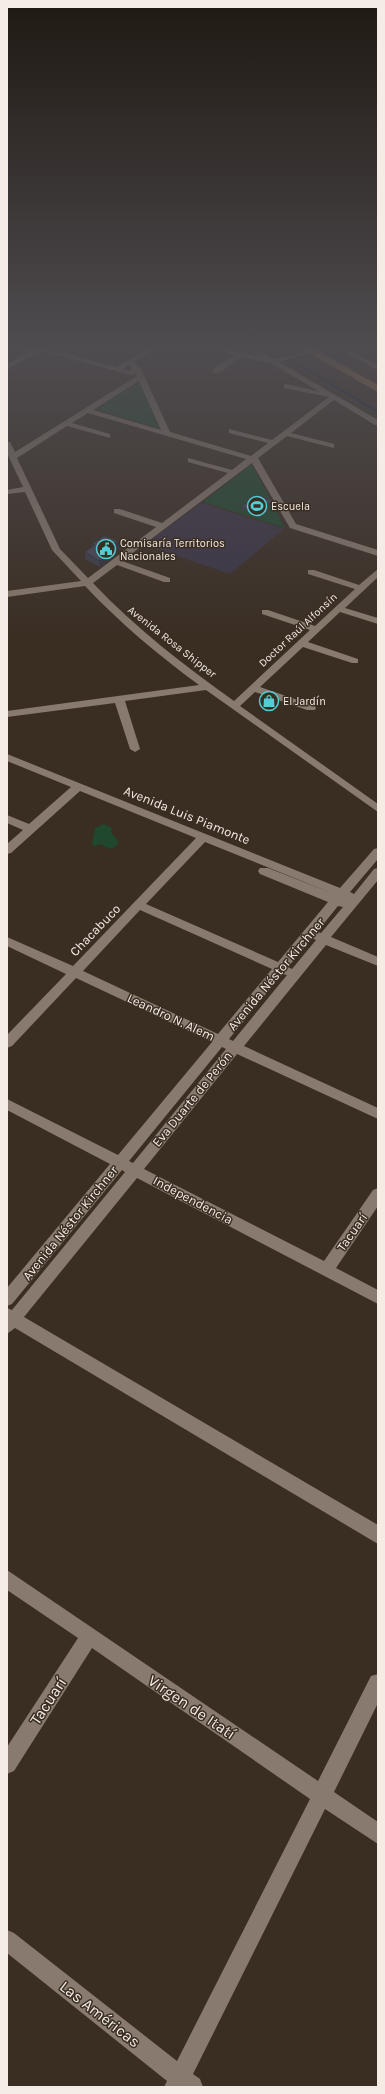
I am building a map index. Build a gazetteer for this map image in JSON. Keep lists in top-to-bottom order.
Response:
{
  "streets": {
    "street": [
      "Doctor Raúl Alfonsín",
      "Avenida Rosa Shipper",
      "Avenida Luis Piamonte",
      "Chacabuco",
      "Avenida Néstor Kirchner",
      "Leandro N. Alem",
      "Eva Duarte de Perón",
      "Independencia",
      "Tacuarí",
      "Virgen de Itatí",
      "Las Américas"
    ]
  },
  "crossings": [
    ["Doctor Raúl Alfonsín", "Avenida Rosa Shipper"],
    ["Avenida Luis Piamonte", "Chacabuco"],
    ["Avenida Luis Piamonte", "Avenida Néstor Kirchner"],
    ["Avenida Luis Piamonte", "Eva Duarte de Perón"],
    ["Chacabuco", "Leandro N. Alem"],
    ["Avenida Néstor Kirchner", "Leandro N. Alem"],
    ["Avenida Néstor Kirchner", "Independencia"],
    ["Leandro N. Alem", "Eva Duarte de Perón"],
    ["Eva Duarte de Perón", "Independencia"],
    ["Independencia", "Tacuarí"],
    ["Tacuarí", "Virgen de Itatí"]
  ],
  "places": {
    "sports": ["Escuela"],
    "public building": ["Comisaría Territorios Nacionales"],
    "shop": ["El Jardín"]
  }
}
